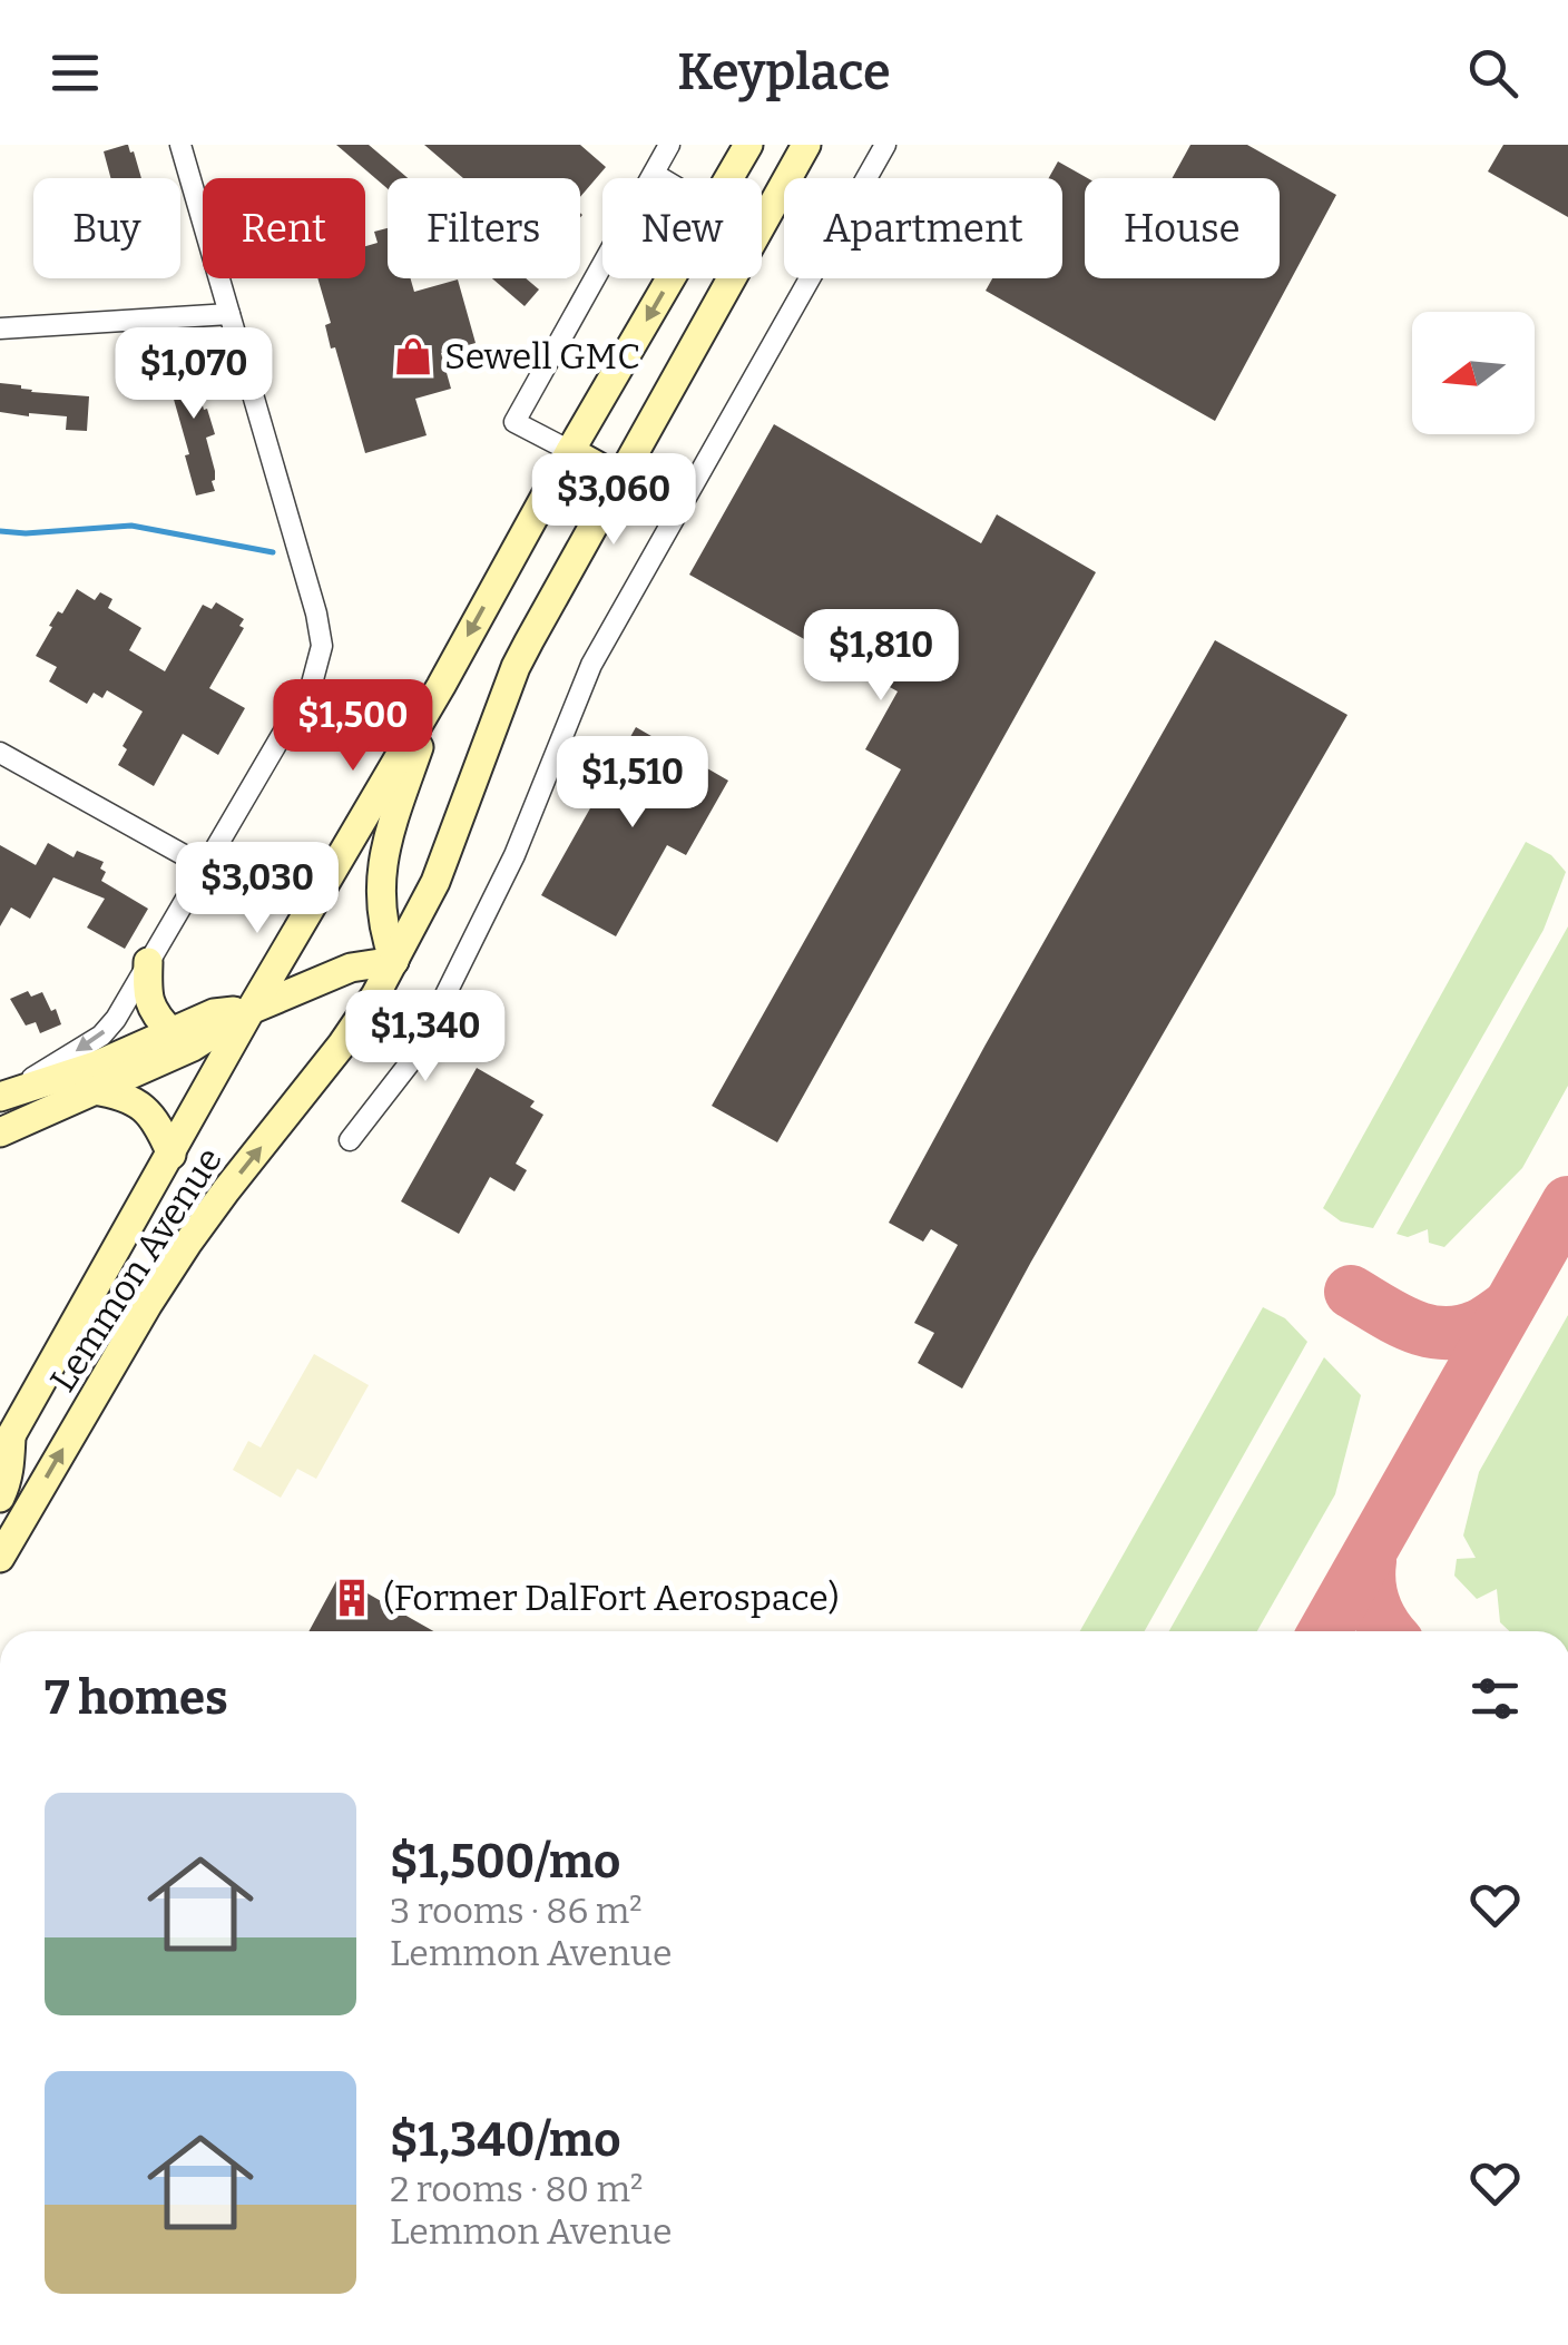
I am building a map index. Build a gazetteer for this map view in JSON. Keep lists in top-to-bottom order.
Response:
{
  "streets": {
    "main road": ["Lemmon Avenue"]
  },
  "places": {
    "shop": ["Sewell GMC"],
    "building": ["(Former DalFort Aerospace)"]
  },
  "north": "left",
  "page": {
    "header": "Keyplace",
    "chip": [
      "Buy",
      "Rent",
      "Filters",
      "New",
      "Apartment",
      "House"
    ],
    "price": [
      "$1,070",
      "$3,060",
      "$1,810",
      "$1,500",
      "$1,510",
      "$3,030",
      "$1,340"
    ],
    "heading": "7 homes",
    "list": [
      {
        "name": "$1,500/mo",
        "note": "3 rooms · 86 m² · Lemmon Avenue"
      },
      {
        "name": "$1,340/mo",
        "note": "2 rooms · 80 m² · Lemmon Avenue"
      }
    ]
  }
}
